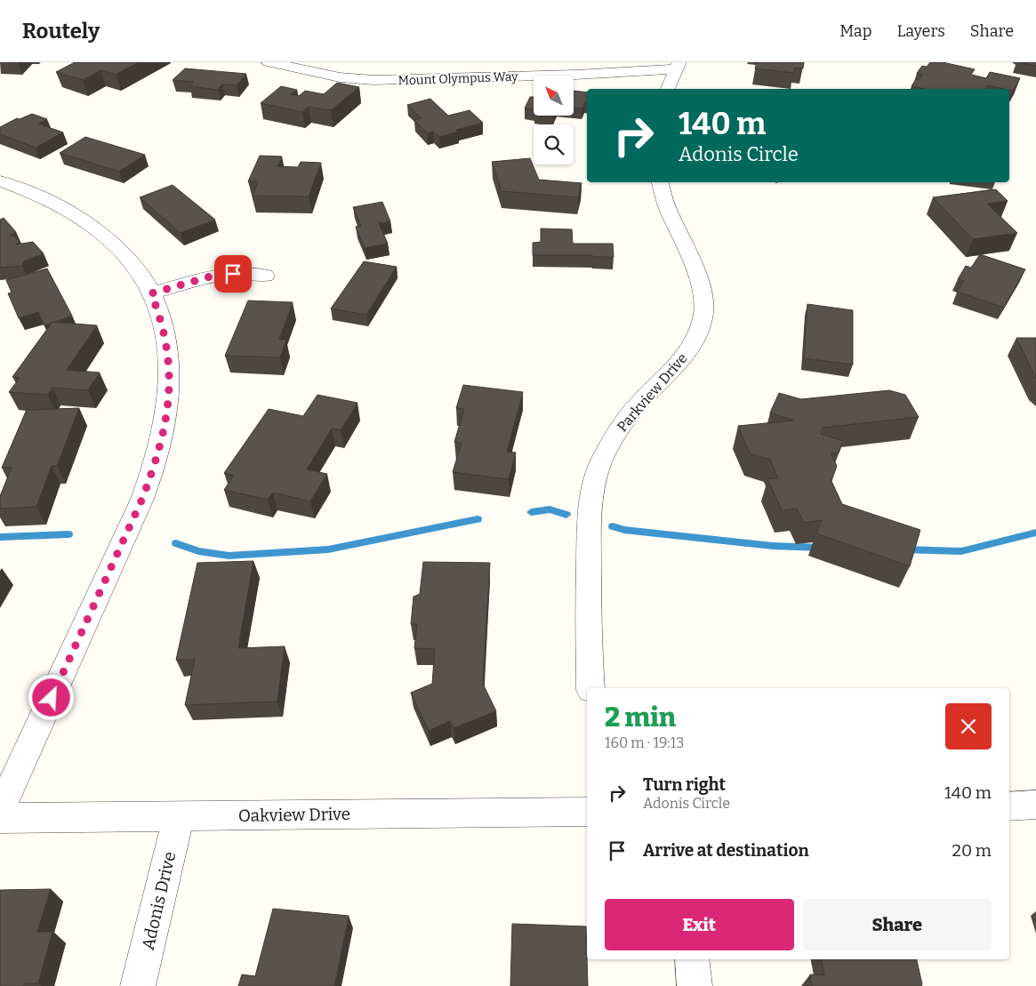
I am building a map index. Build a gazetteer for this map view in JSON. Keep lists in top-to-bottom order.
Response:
{
  "streets": {
    "street": [
      "Mount Olympus Way",
      "Parkview Drive",
      "Oakview Drive",
      "Adonis Drive"
    ]
  },
  "crossings": [
    ["Oakview Drive", "Adonis Drive"]
  ],
  "north": "top left",
  "page": {
    "header": "Routely",
    "nav": ["Map", "Layers", "Share"],
    "turn": ["140 m", "Adonis Circle"],
    "heading": ["2 min", "160 m · 19:13"],
    "list": [
      {
        "name": "Turn right",
        "note": "Adonis Circle",
        "value": "140 m"
      },
      {
        "name": "Arrive at destination",
        "value": "20 m"
      }
    ],
    "buttons": ["Exit", "Share"]
  }
}
